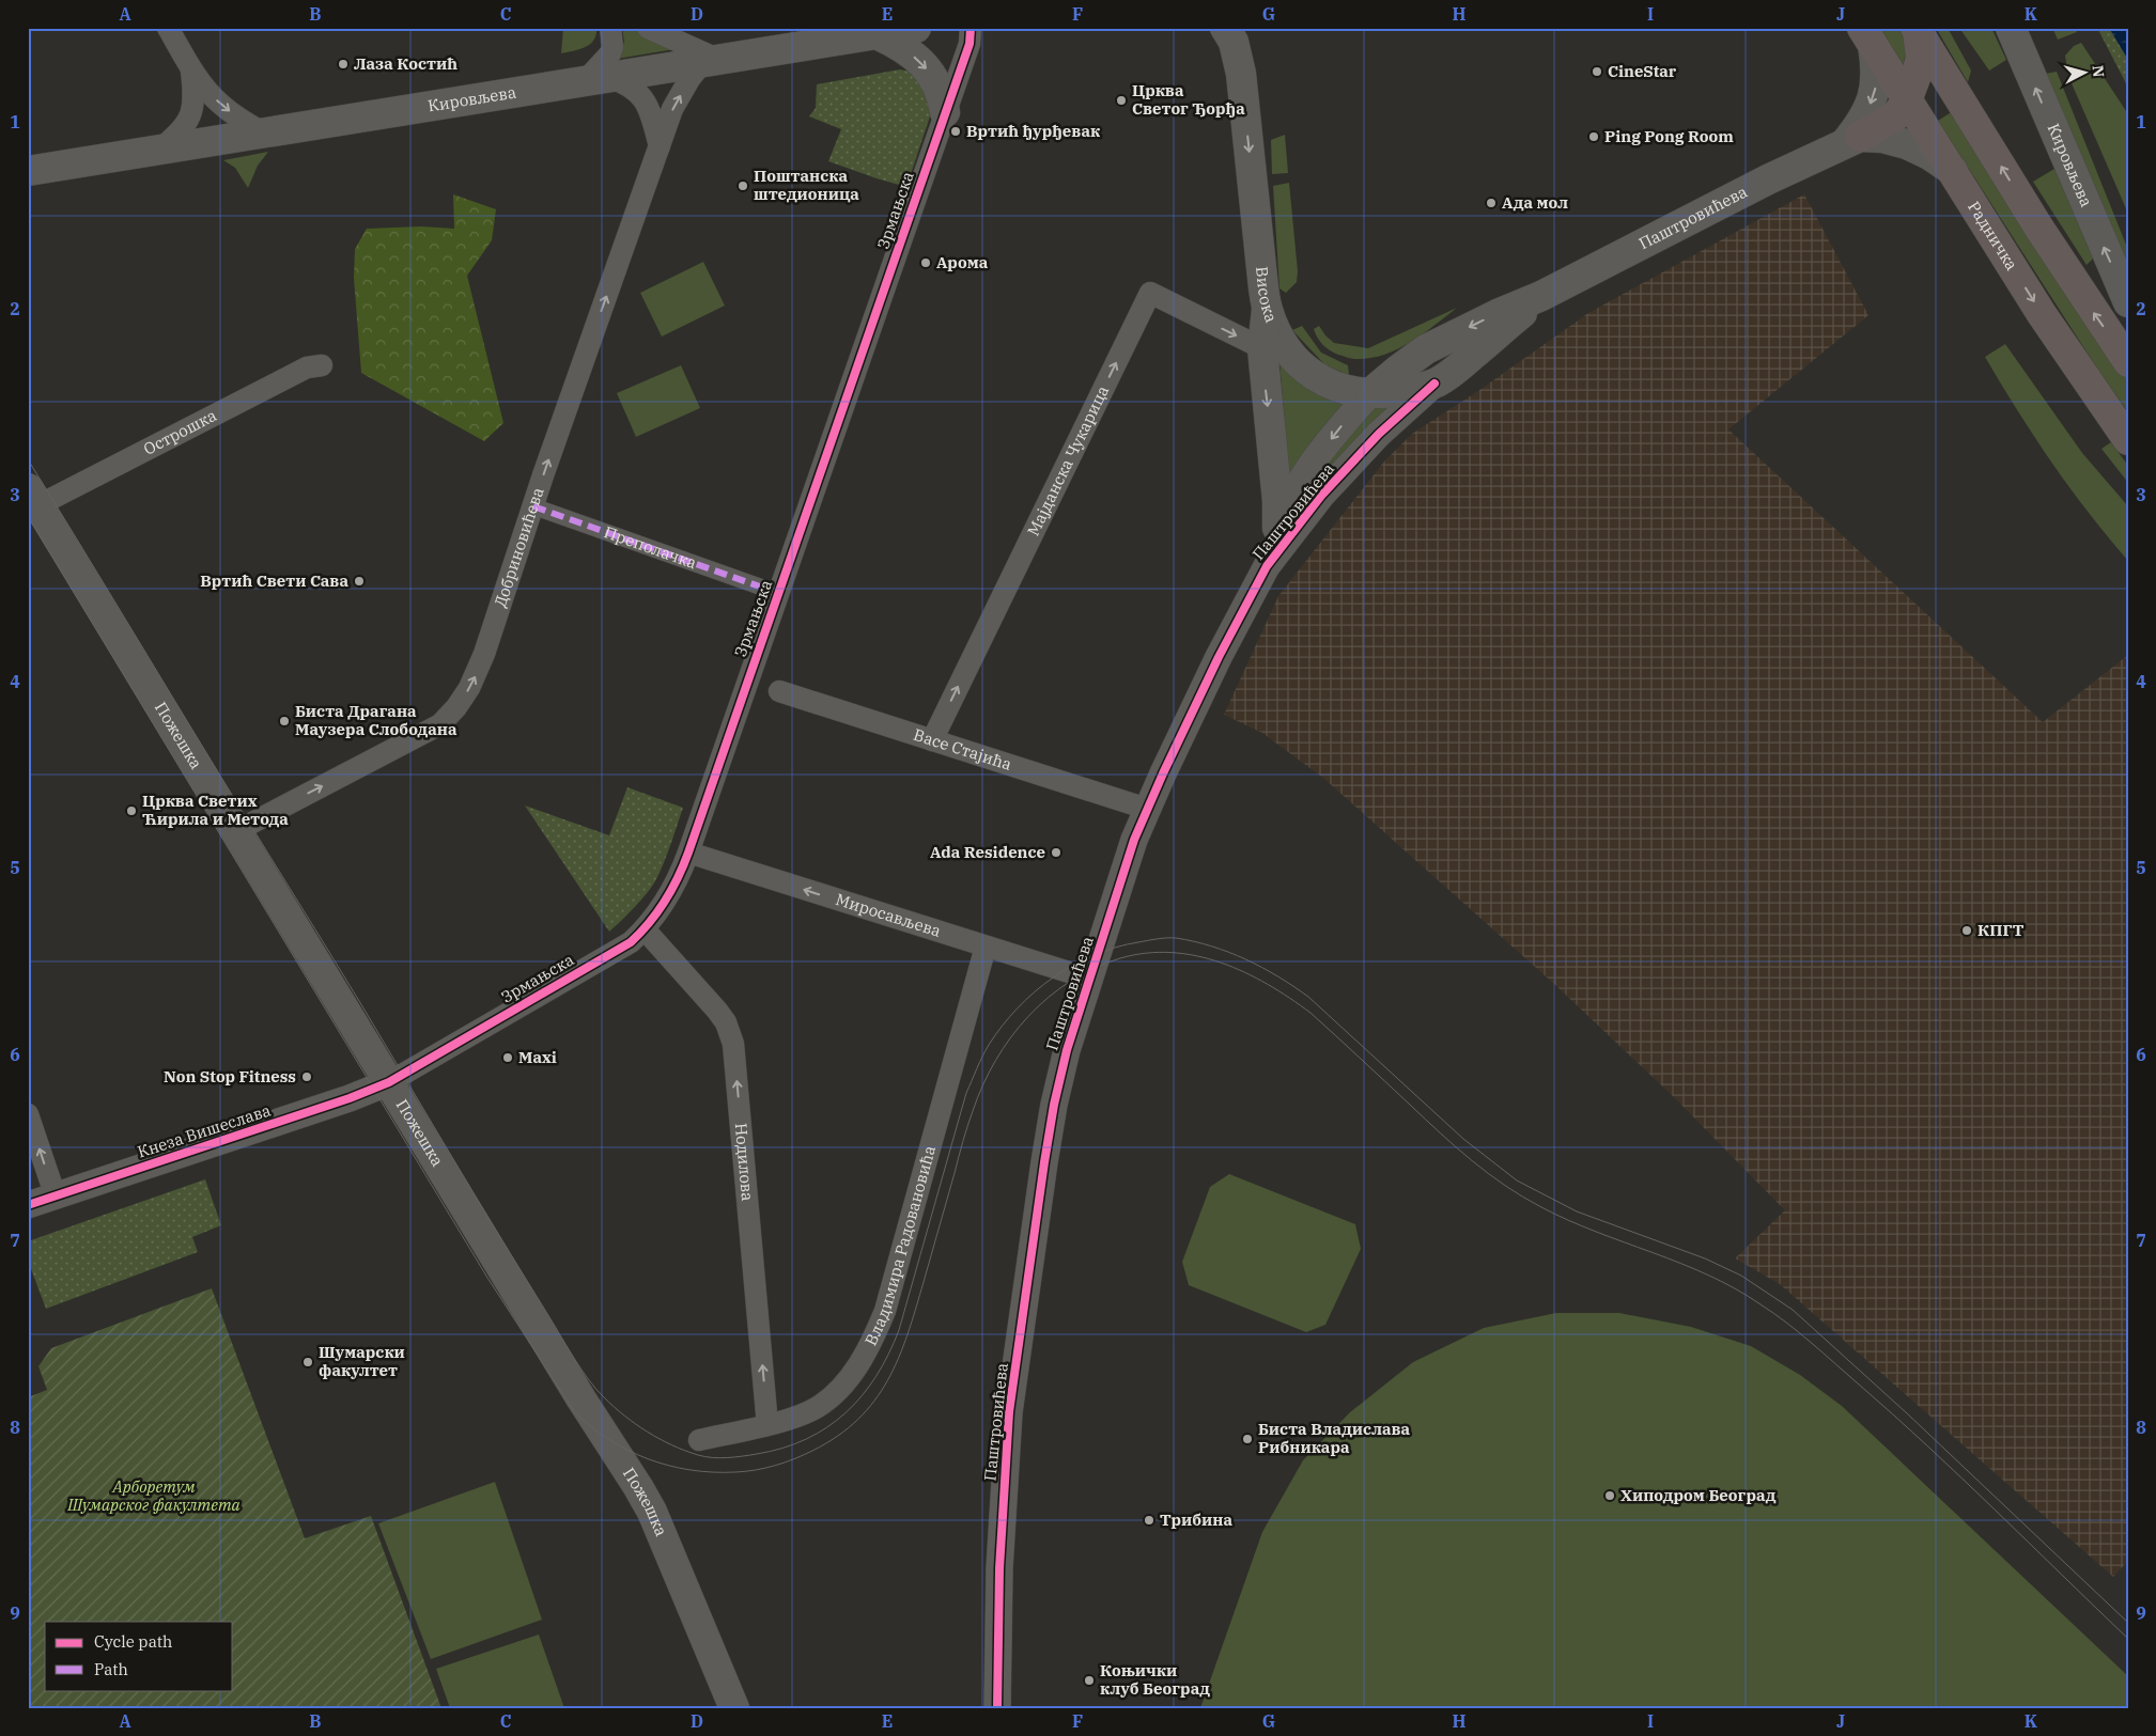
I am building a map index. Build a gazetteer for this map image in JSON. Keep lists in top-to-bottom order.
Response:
{
  "streets": {
    "main road": [
      "Кировљева",
      "Паштровићева",
      "Радничка",
      "Висока",
      "Пожешка"
    ],
    "street": [
      "Зрмањска",
      "Острошка",
      "Мајданска Чукарица",
      "Добриновићева",
      "Преполачка",
      "Васе Стајића",
      "Миросављева",
      "Кнеза Вишеслава",
      "Нодилова",
      "Владимира Радовановића"
    ]
  },
  "crossings": [
    ["Кировљева", "Добриновићева"],
    ["Зрмањска", "Пожешка"],
    ["Зрмањска", "Миросављева"],
    ["Зрмањска", "Кнеза Вишеслава"],
    ["Зрмањска", "Нодилова"],
    ["Паштровићева", "Радничка"],
    ["Паштровићева", "Висока"],
    ["Паштровићева", "Васе Стајића"],
    ["Паштровићева", "Миросављева"],
    ["Острошка", "Пожешка"],
    ["Мајданска Чукарица", "Васе Стајића"],
    ["Добриновићева", "Преполачка"],
    ["Добриновићева", "Пожешка"],
    ["Пожешка", "Кнеза Вишеслава"],
    ["Миросављева", "Владимира Радовановића"],
    ["Нодилова", "Владимира Радовановића"]
  ],
  "one_way": [
    "Висока",
    "Мајданска Чукарица",
    "Добриновићева",
    "Миросављева",
    "Нодилова"
  ],
  "parks": ["Арборетум Шумарског факултета"],
  "places": [
    "Лаза Костић",
    "CineStar",
    "Црква Светог Ђорђа",
    "Вртић ђурђевак",
    "Ping Pong Room",
    "Поштанска штедионица",
    "Ада мол",
    "Арома",
    "Вртић Свети Сава",
    "Биста Драгана Маузера Слободана",
    "Црква Светих Ћирила и Метода",
    "Ada Residence",
    "КПГТ",
    "Maxi",
    "Non Stop Fitness",
    "Шумарски факултет",
    "Биста Владислава Рибникара",
    "Хиподром Београд",
    "Трибина",
    "Коњички клуб Београд"
  ],
  "legend": ["Cycle path", "Path"],
  "north": "right",
  "grid": {
    "columns": [
      "A",
      "B",
      "C",
      "D",
      "E",
      "F",
      "G",
      "H",
      "I",
      "J",
      "K"
    ],
    "rows": [
      "1",
      "2",
      "3",
      "4",
      "5",
      "6",
      "7",
      "8",
      "9"
    ]
  }
}
